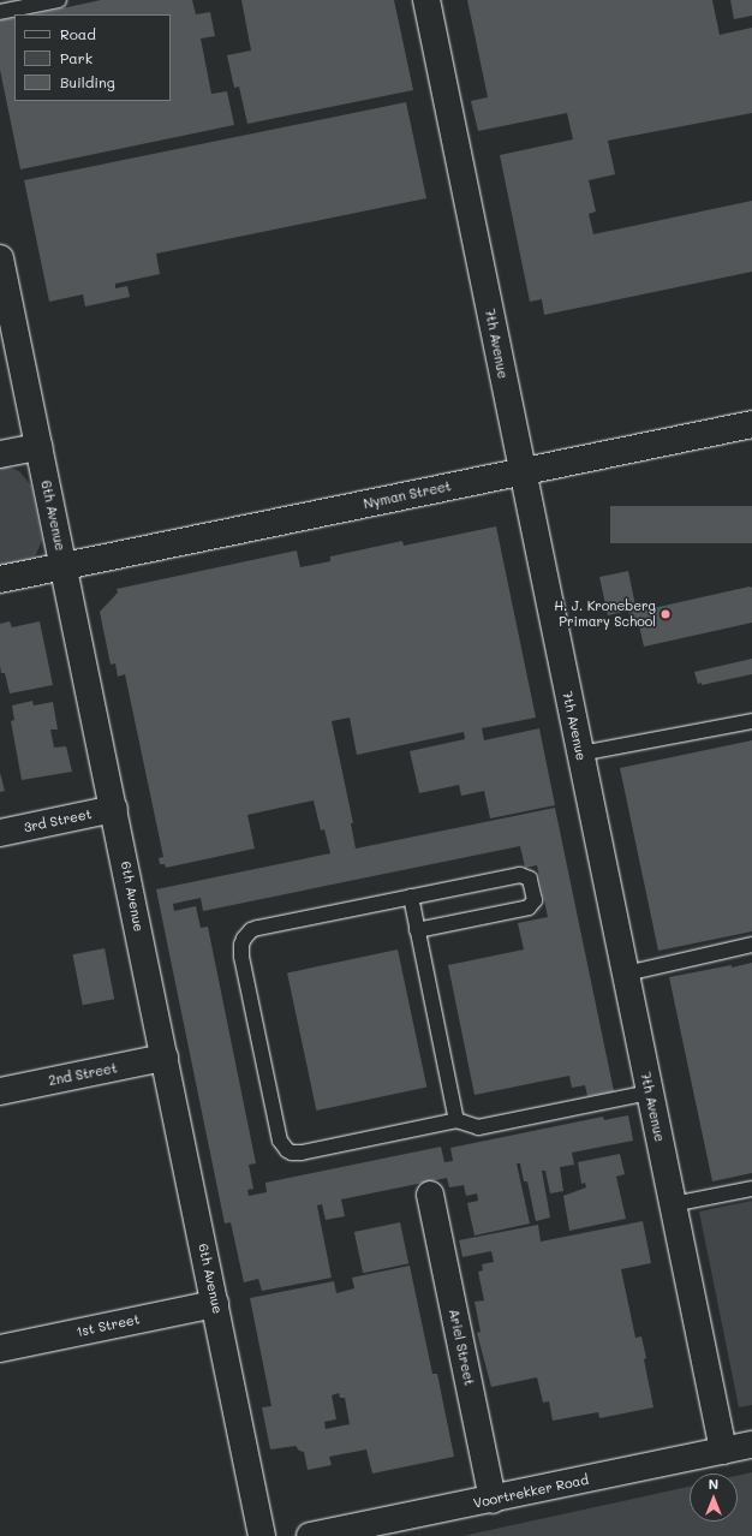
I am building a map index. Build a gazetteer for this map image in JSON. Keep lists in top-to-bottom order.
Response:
{
  "streets": {
    "street": [
      "7th Avenue",
      "Nyman Street",
      "6th Avenue",
      "3rd Street",
      "2nd Street",
      "1st Street",
      "Ariel Street",
      "Voortrekker Road"
    ]
  },
  "crossings": [
    ["7th Avenue", "Nyman Street"],
    ["7th Avenue", "Voortrekker Road"],
    ["Nyman Street", "6th Avenue"],
    ["6th Avenue", "3rd Street"],
    ["6th Avenue", "2nd Street"],
    ["6th Avenue", "1st Street"],
    ["Ariel Street", "Voortrekker Road"]
  ],
  "places": ["H. J. Kroneberg Primary School"],
  "legend": ["Road", "Park", "Building"],
  "north": "top"
}
